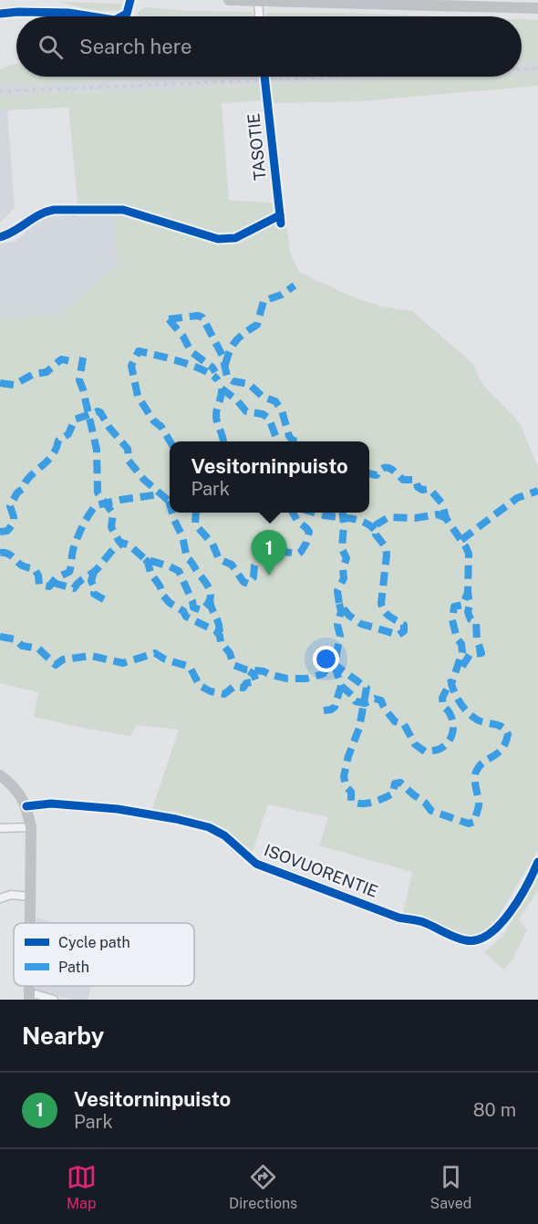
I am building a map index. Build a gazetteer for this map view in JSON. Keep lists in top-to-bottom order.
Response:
{
  "streets": {
    "street": ["TASOTIE", "ISOVUORENTIE"]
  },
  "legend": ["Cycle path", "Path"],
  "page": {
    "search": "Search here",
    "popup": ["Vesitorninpuisto", "Park"],
    "pins": "1",
    "heading": "Nearby",
    "list": [
      {
        "mark": "1",
        "name": "Vesitorninpuisto",
        "note": "Park",
        "value": "80 m"
      }
    ],
    "nav": ["Map", "Directions", "Saved"]
  }
}
